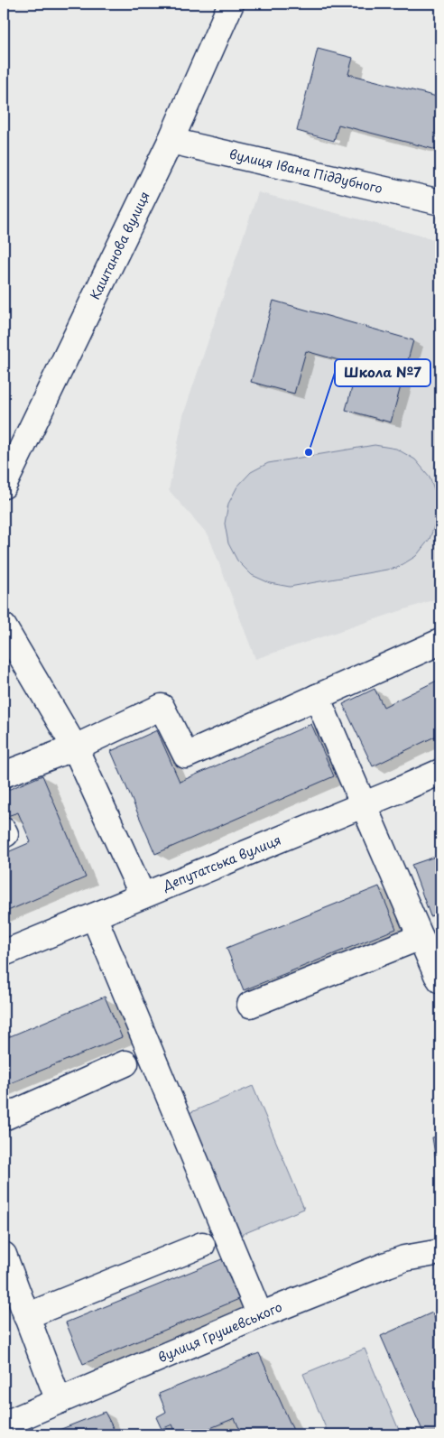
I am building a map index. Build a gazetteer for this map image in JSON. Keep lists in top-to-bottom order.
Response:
{
  "streets": {
    "street": [
      "вулиця Івана Піддубного",
      "Каштанова вулиця",
      "Депутатська вулиця",
      "вулиця Грушевського"
    ]
  },
  "crossings": [
    ["вулиця Івана Піддубного", "Каштанова вулиця"]
  ],
  "places": ["Школа №7"]
}
